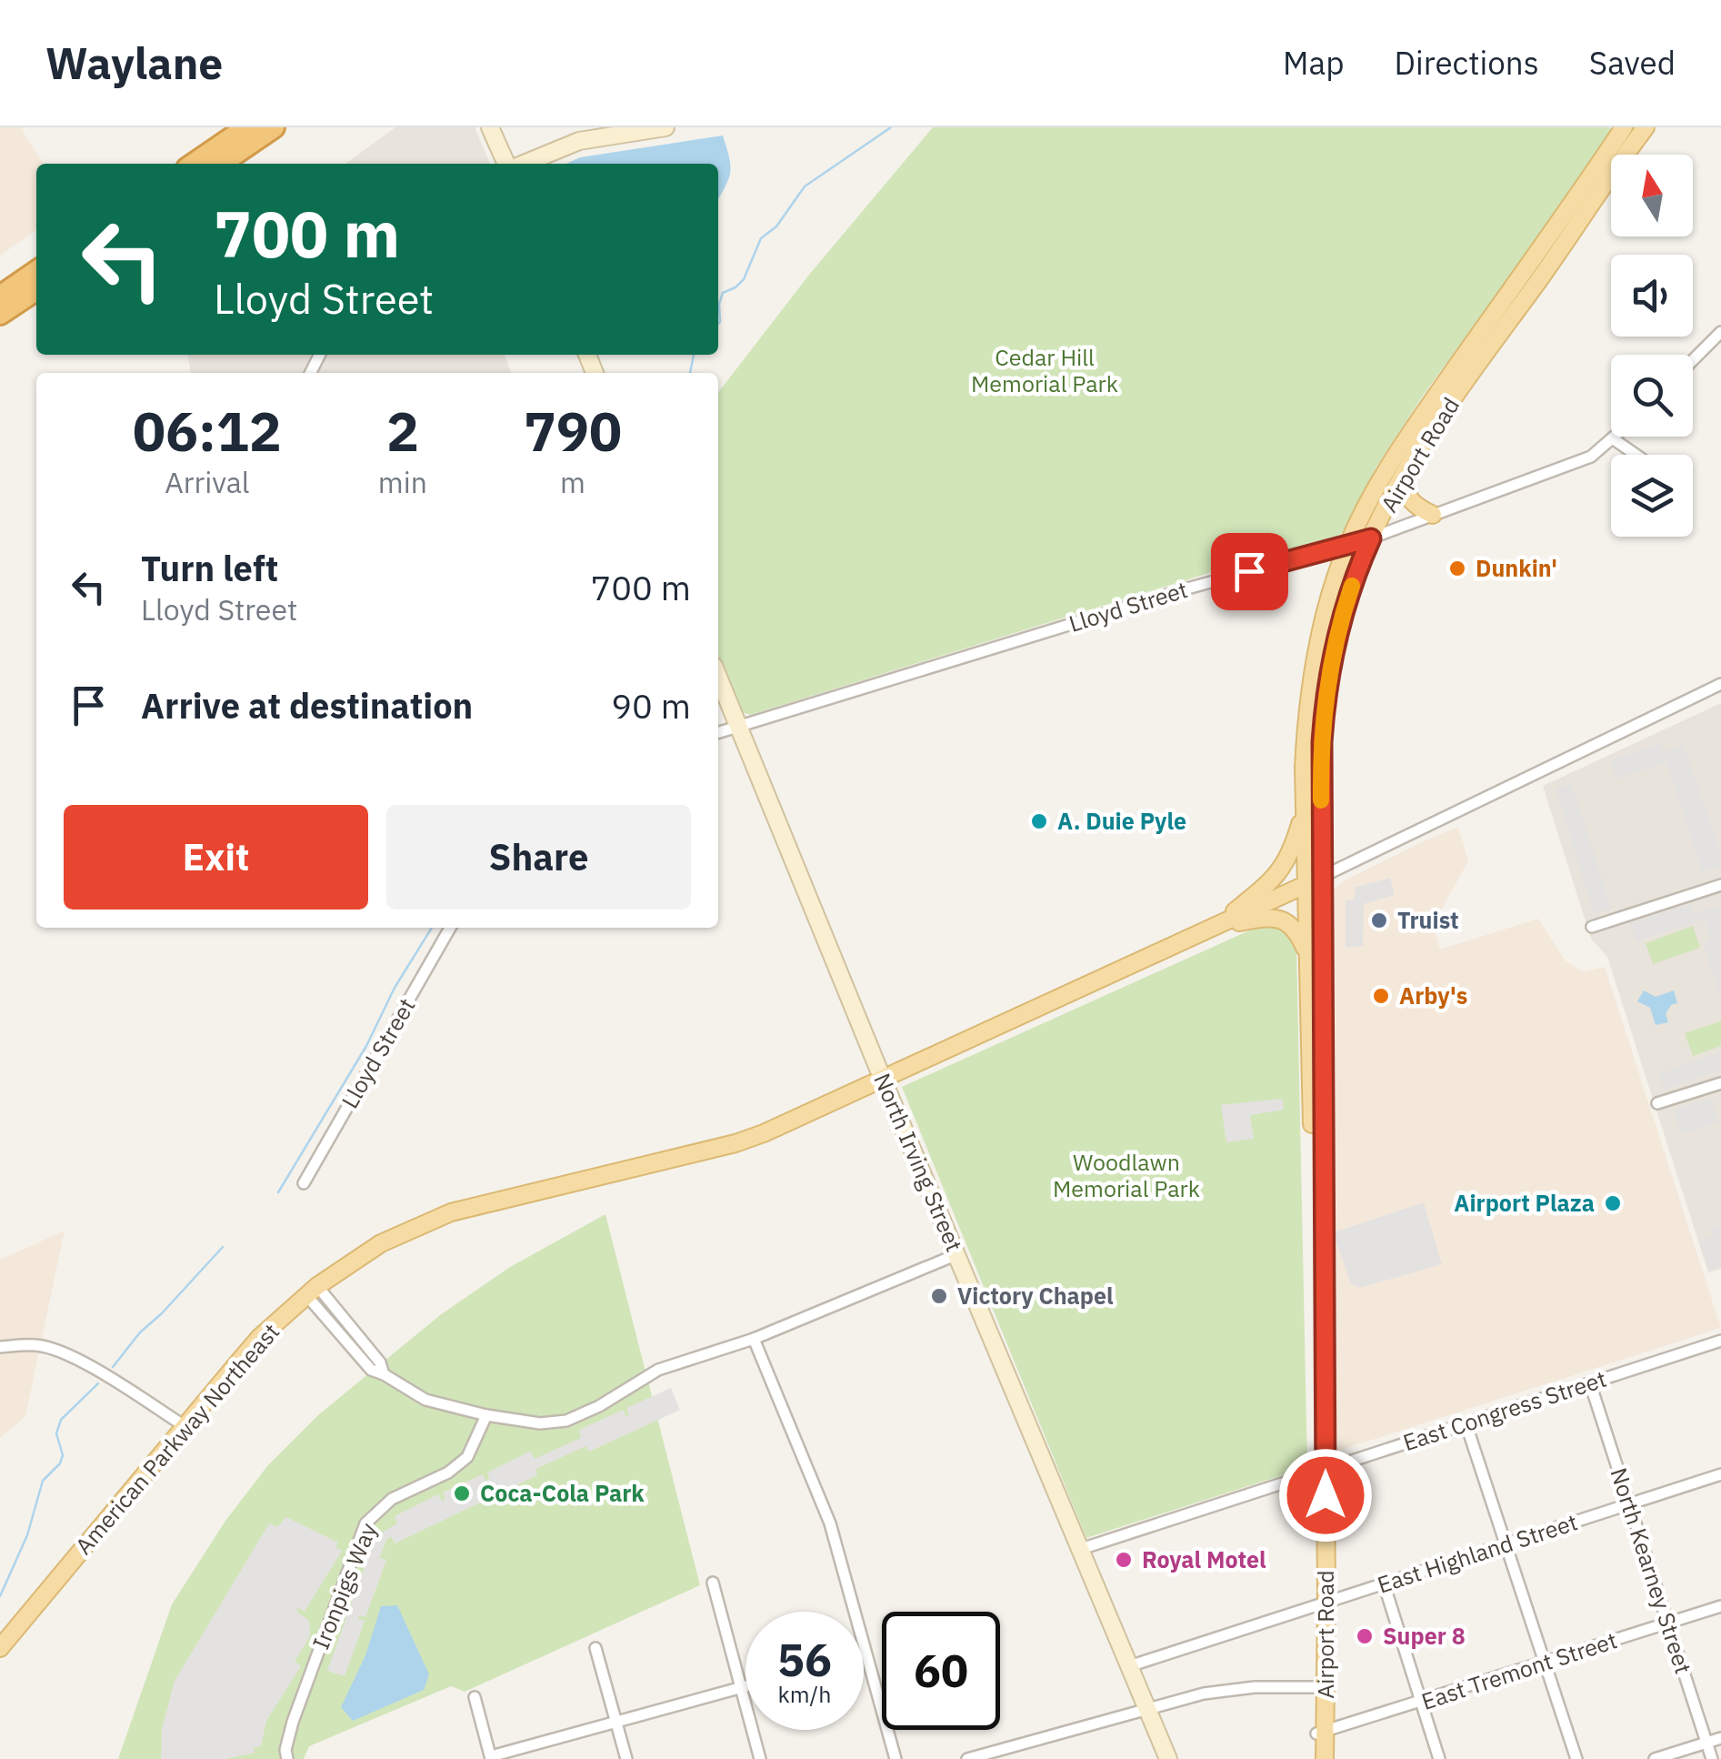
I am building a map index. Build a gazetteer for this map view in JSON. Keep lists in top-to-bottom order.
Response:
{
  "streets": {
    "main road": ["Airport Road", "American Parkway Northeast"],
    "street": [
      "Lloyd Street",
      "North Irving Street",
      "East Congress Street",
      "East Highland Street",
      "North Kearney Street",
      "Ironpigs Way",
      "East Tremont Street"
    ]
  },
  "crossings": [
    ["Airport Road", "Lloyd Street"],
    ["Airport Road", "East Congress Street"],
    ["Airport Road", "East Highland Street"],
    ["Airport Road", "East Tremont Street"],
    ["Lloyd Street", "North Irving Street"],
    ["North Irving Street", "East Congress Street"],
    ["North Irving Street", "American Parkway Northeast"],
    ["North Irving Street", "East Highland Street"],
    ["East Congress Street", "North Kearney Street"],
    ["East Highland Street", "North Kearney Street"],
    ["North Kearney Street", "East Tremont Street"]
  ],
  "parks": ["Cedar Hill Memorial Park", "Woodlawn Memorial Park"],
  "places": [
    "Dunkin'",
    "A. Duie Pyle",
    "Truist",
    "Arby's",
    "Airport Plaza",
    "Victory Chapel",
    "Coca-Cola Park",
    "Royal Motel",
    "Super 8"
  ],
  "north": "top",
  "page": {
    "header": "Waylane",
    "nav": ["Map", "Directions", "Saved"],
    "turn": ["700 m", "Lloyd Street"],
    "eta": [
      "06:12",
      "Arrival",
      "2",
      "min",
      "790",
      "m"
    ],
    "list": [
      {
        "name": "Turn left",
        "note": "Lloyd Street",
        "value": "700 m"
      },
      {
        "name": "Arrive at destination",
        "value": "90 m"
      }
    ],
    "buttons": ["Exit", "Share"],
    "speed": "56 km/h",
    "limit": "60"
  }
}
